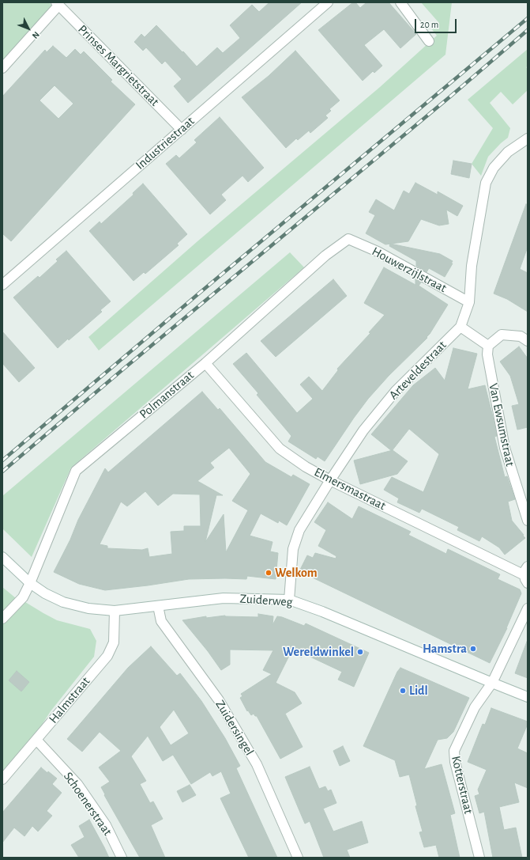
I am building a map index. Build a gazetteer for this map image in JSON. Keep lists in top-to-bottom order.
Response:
{
  "streets": {
    "street": [
      "Prinses Margrietstraat",
      "Industriestraat",
      "Houwerzijlstraat",
      "Arteveldestraat",
      "Polmanstraat",
      "Van Ewsumstraat",
      "Elmersmastraat",
      "Zuiderweg",
      "Halmstraat",
      "Zuidersingel",
      "Kotterstraat",
      "Schoenerstraat"
    ]
  },
  "crossings": [
    ["Prinses Margrietstraat", "Industriestraat"],
    ["Houwerzijlstraat", "Arteveldestraat"],
    ["Houwerzijlstraat", "Polmanstraat"],
    ["Arteveldestraat", "Elmersmastraat"],
    ["Arteveldestraat", "Zuiderweg"],
    ["Polmanstraat", "Elmersmastraat"],
    ["Polmanstraat", "Zuiderweg"],
    ["Zuiderweg", "Halmstraat"],
    ["Zuiderweg", "Zuidersingel"],
    ["Zuiderweg", "Kotterstraat"],
    ["Halmstraat", "Schoenerstraat"]
  ],
  "places": [
    "Welkom",
    "Hamstra",
    "Wereldwinkel",
    "Lidl"
  ],
  "scale_bar": "20 m",
  "north": "bottom right"
}
